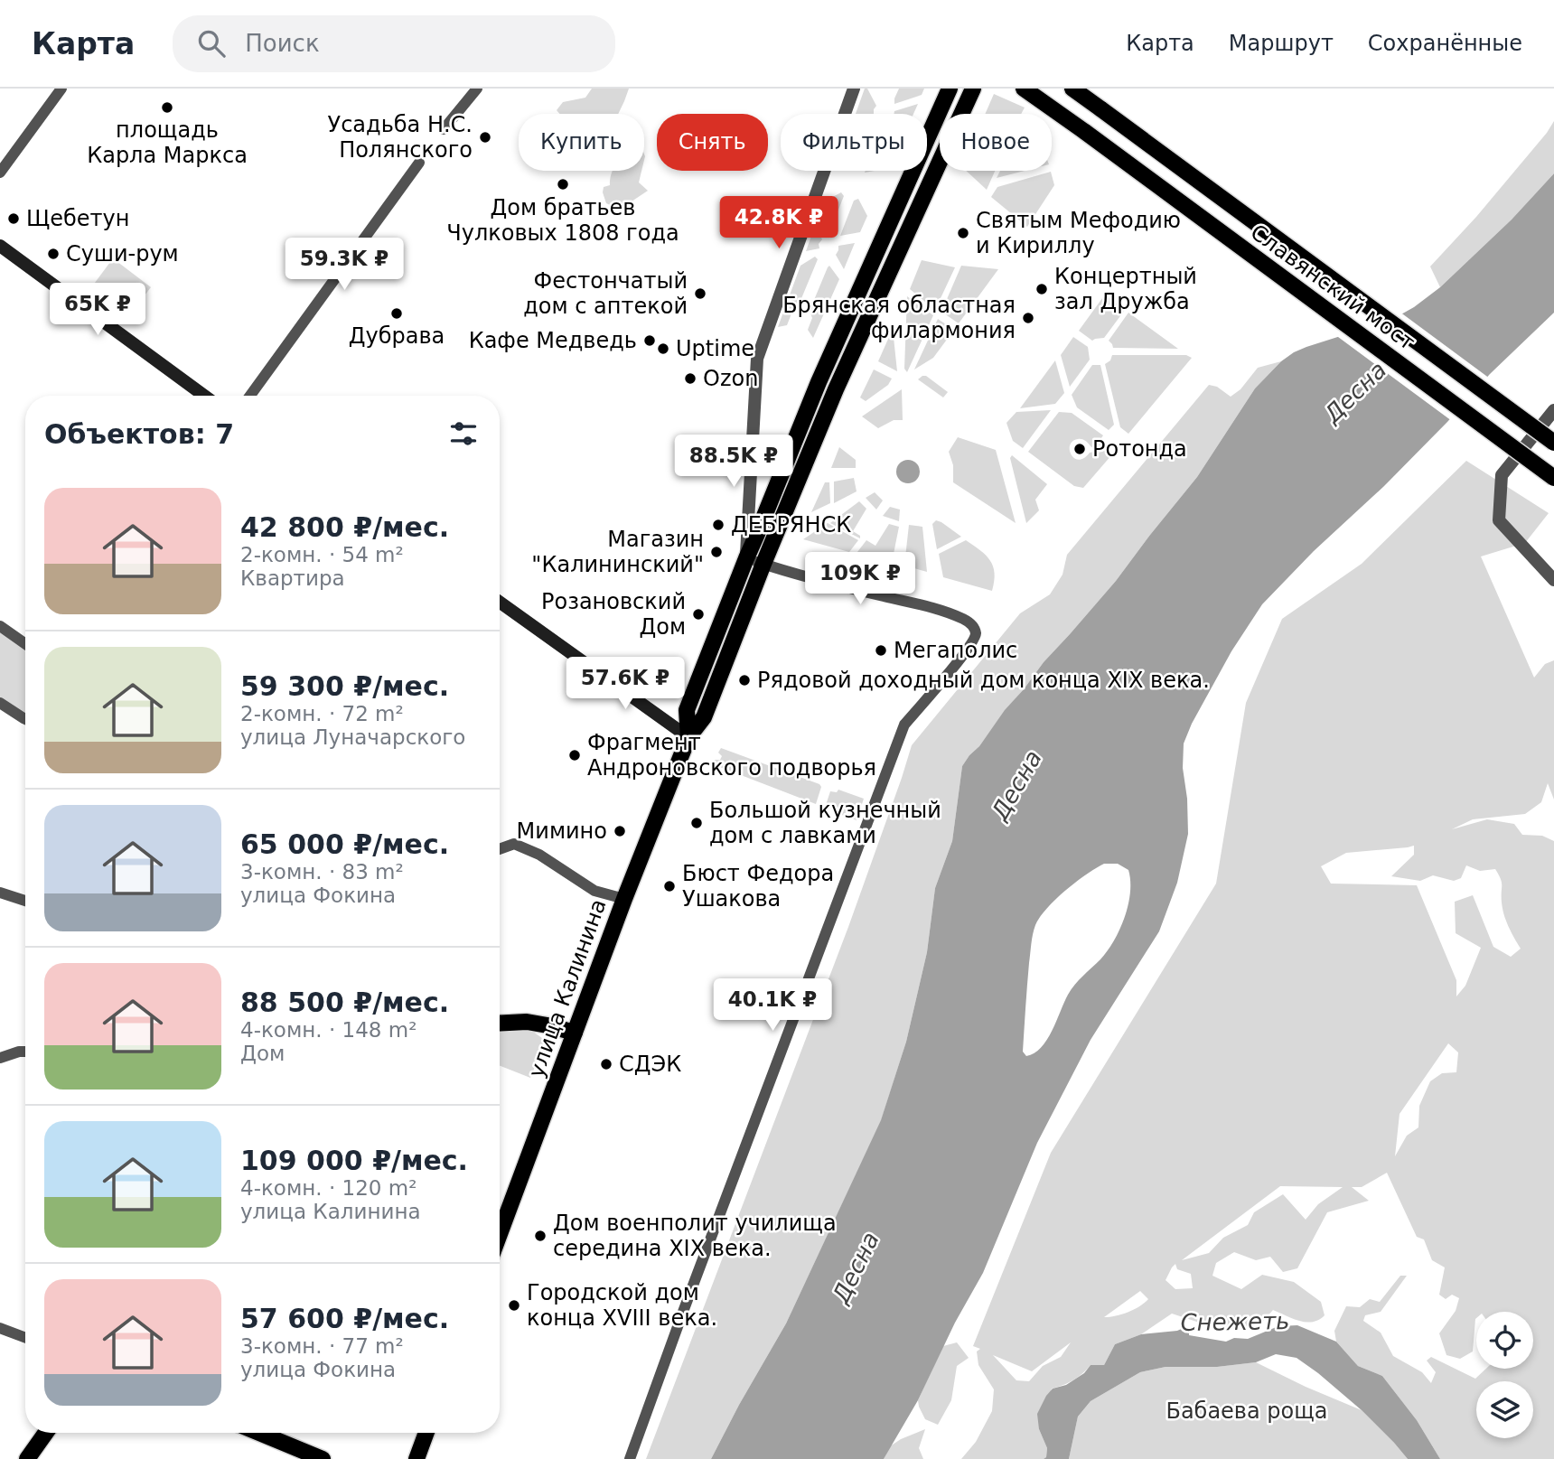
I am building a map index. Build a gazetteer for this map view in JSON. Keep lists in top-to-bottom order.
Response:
{
  "streets": {
    "main road": ["Славянский мост", "улица Калинина"]
  },
  "water": ["Десна", "Снежеть"],
  "parks": ["Бабаева роща"],
  "places": [
    "площадь Карла Маркса",
    "Усадьба Н.С. Полянского",
    "Дом братьев Чулковых 1808 года",
    "Щебетун",
    "Святым Мефодию и Кириллу",
    "Суши-рум",
    "Концертный зал Дружба",
    "Фестончатый дом с аптекой",
    "Дубрава",
    "Брянская областная филармония",
    "Кафе Медведь",
    "Uptime",
    "Ozon",
    "Ротонда",
    "ДЕБРЯНСК",
    "Магазин \"Калининский\"",
    "Розановский Дом",
    "Мегаполис",
    "Рядовой доходный дом конца XIX века.",
    "Фрагмент Андроновского подворья",
    "Большой кузнечный дом с лавками",
    "Мимино",
    "Бюст Федора Ушакова",
    "СДЭК",
    "Дом военполит училища середина XIX века.",
    "Городской дом конца XVIII века."
  ],
  "page": {
    "header": "Карта",
    "search": "Поиск",
    "nav": ["Карта", "Маршрут", "Сохранённые"],
    "chip": [
      "Купить",
      "Снять",
      "Фильтры",
      "Новое"
    ],
    "price": [
      "42.8K ₽",
      "59.3K ₽",
      "65K ₽",
      "88.5K ₽",
      "109K ₽",
      "57.6K ₽",
      "40.1K ₽"
    ],
    "heading": "Объектов: 7",
    "list": [
      {
        "name": "42 800 ₽/мес.",
        "note": "2-комн. · 54 m² · Квартира"
      },
      {
        "name": "59 300 ₽/мес.",
        "note": "2-комн. · 72 m² · улица Луначарского"
      },
      {
        "name": "65 000 ₽/мес.",
        "note": "3-комн. · 83 m² · улица Фокина"
      },
      {
        "name": "88 500 ₽/мес.",
        "note": "4-комн. · 148 m² · Дом"
      },
      {
        "name": "109 000 ₽/мес.",
        "note": "4-комн. · 120 m² · улица Калинина"
      },
      {
        "name": "57 600 ₽/мес.",
        "note": "3-комн. · 77 m² · улица Фокина"
      }
    ]
  }
}
